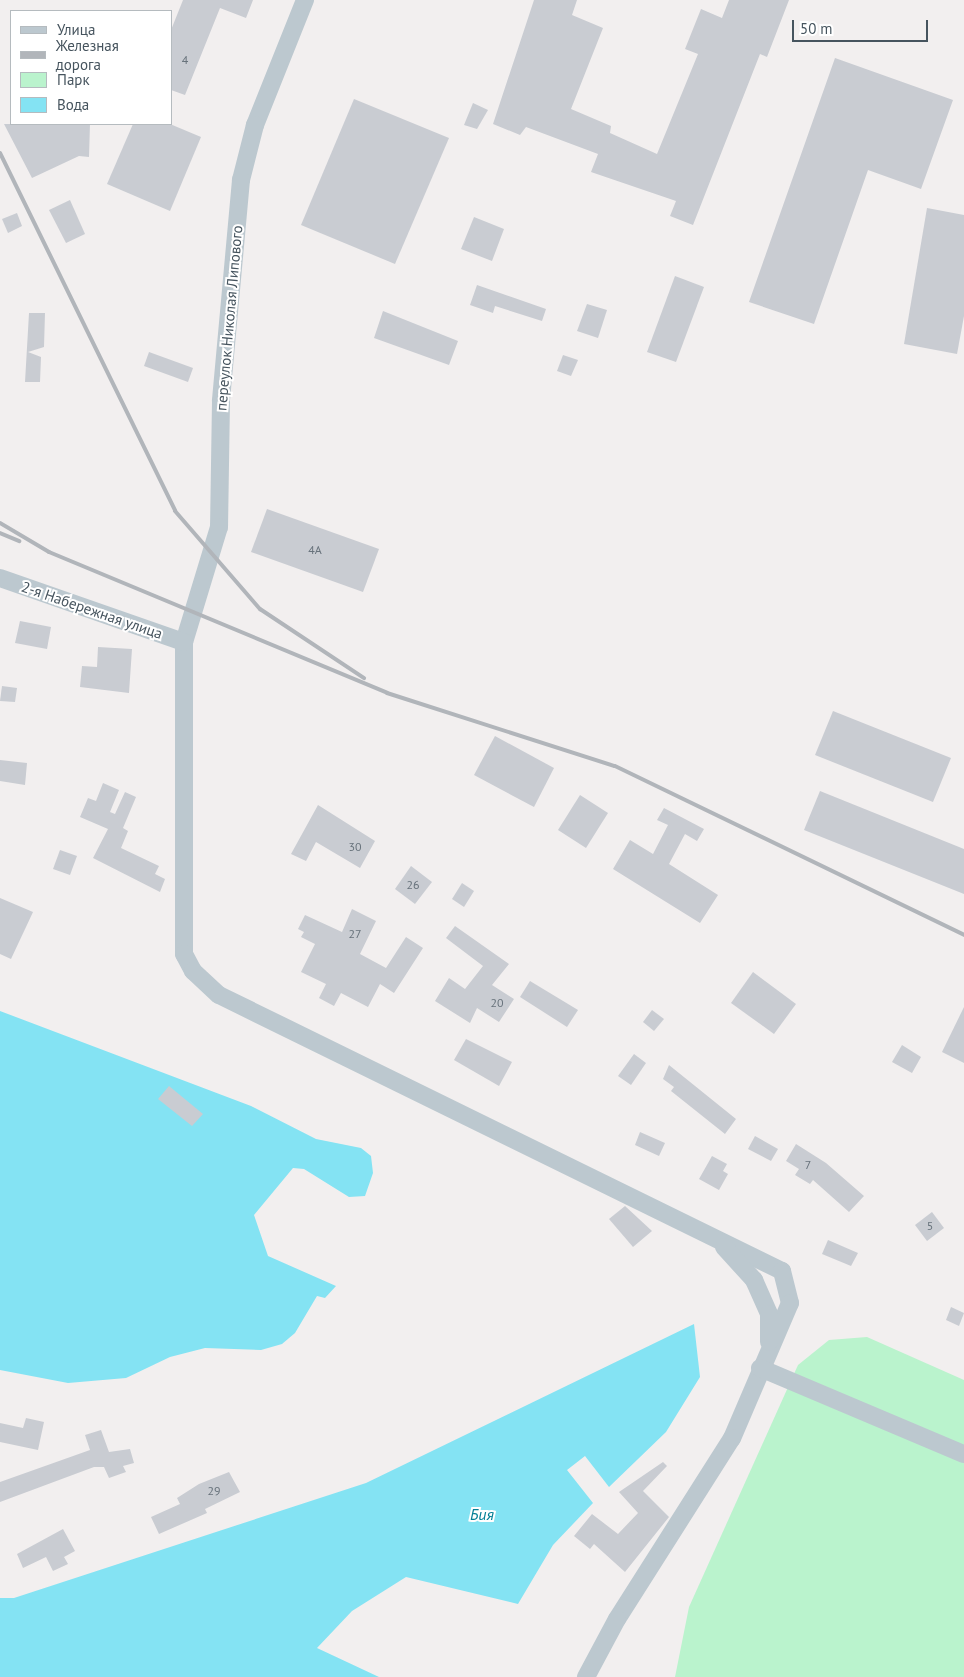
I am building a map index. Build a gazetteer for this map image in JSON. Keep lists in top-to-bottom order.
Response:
{
  "streets": {
    "street": ["переулок Николая Липового", "2-я Набережная улица"]
  },
  "crossings": [
    ["переулок Николая Липового", "2-я Набережная улица"]
  ],
  "water": ["Бия"],
  "house_numbers": [
    "4",
    "4А",
    "30",
    "26",
    "27",
    "20",
    "7",
    "5",
    "29"
  ],
  "legend": [
    "Улица",
    "Железная дорога",
    "Парк",
    "Вода"
  ],
  "scale_bar": "50 m"
}
